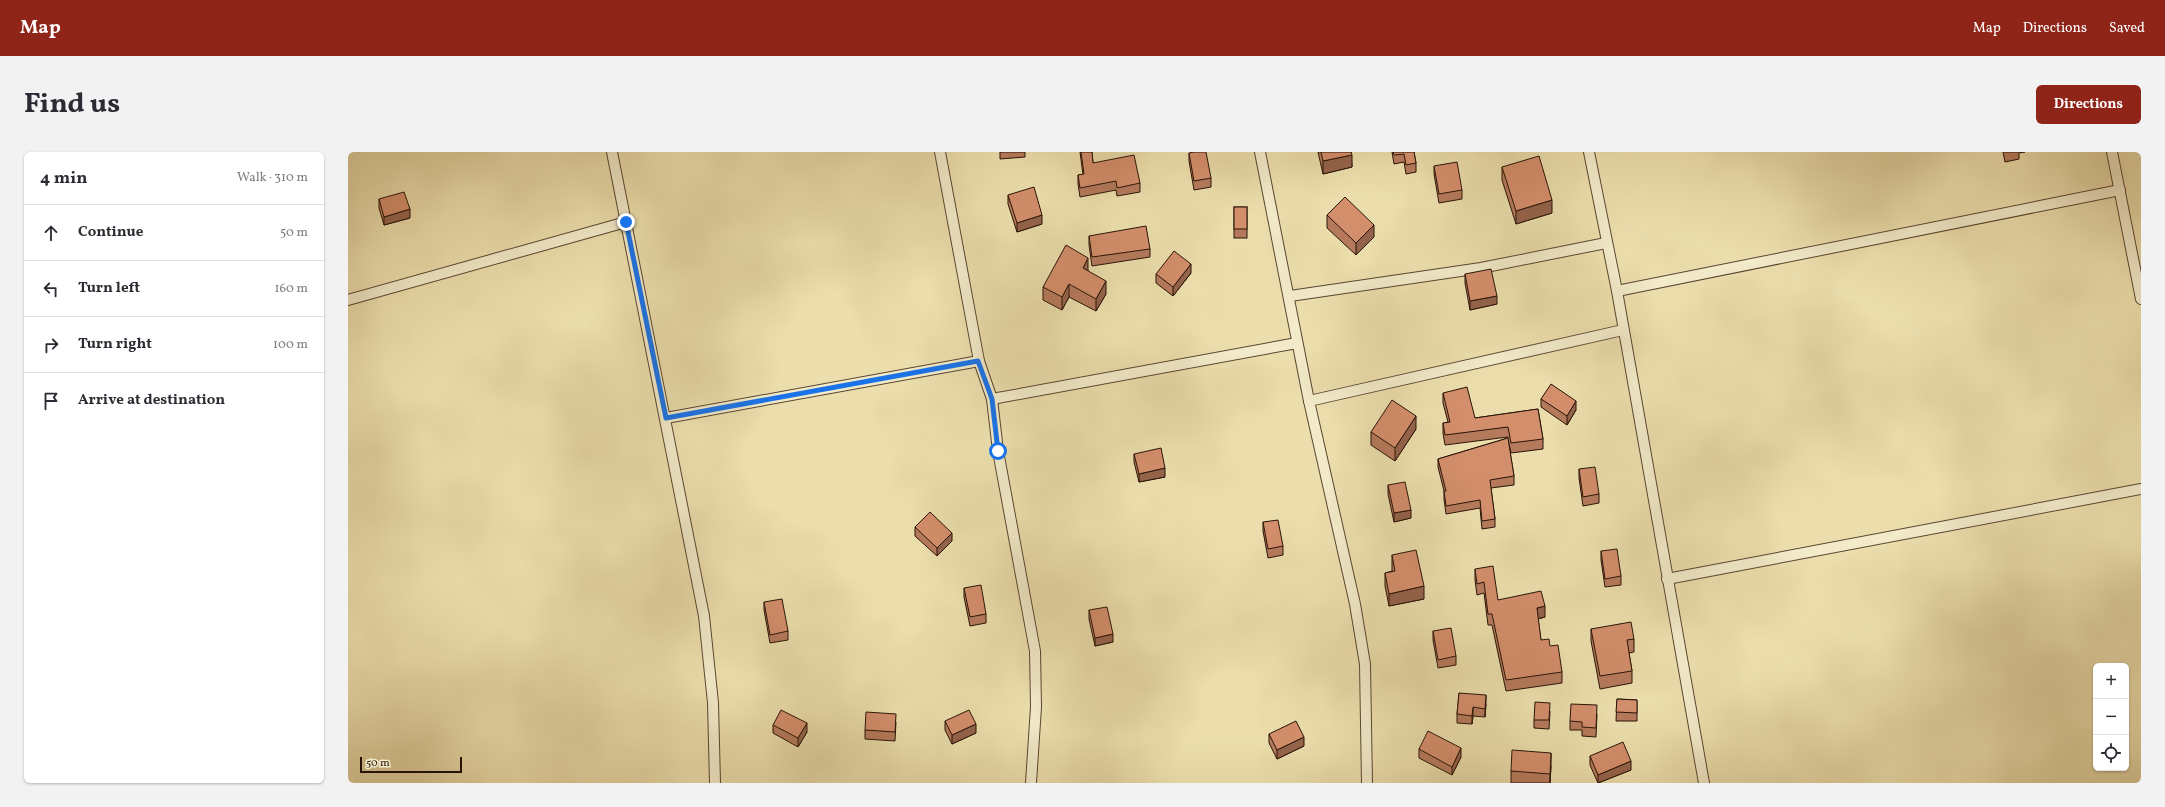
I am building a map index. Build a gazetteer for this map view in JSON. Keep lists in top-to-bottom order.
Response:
{
  "scale_bar": "50 m",
  "page": {
    "header": "Map",
    "nav": ["Map", "Directions", "Saved"],
    "title": "Find us",
    "buttons": "Directions",
    "heading": ["4 min", "Walk · 310 m"],
    "list": [
      ["Continue", "50 m"],
      ["Turn left", "160 m"],
      ["Turn right", "100 m"],
      "Arrive at destination"
    ],
    "map_buttons": ["+", "−"],
    "scale": "50 m"
  }
}
